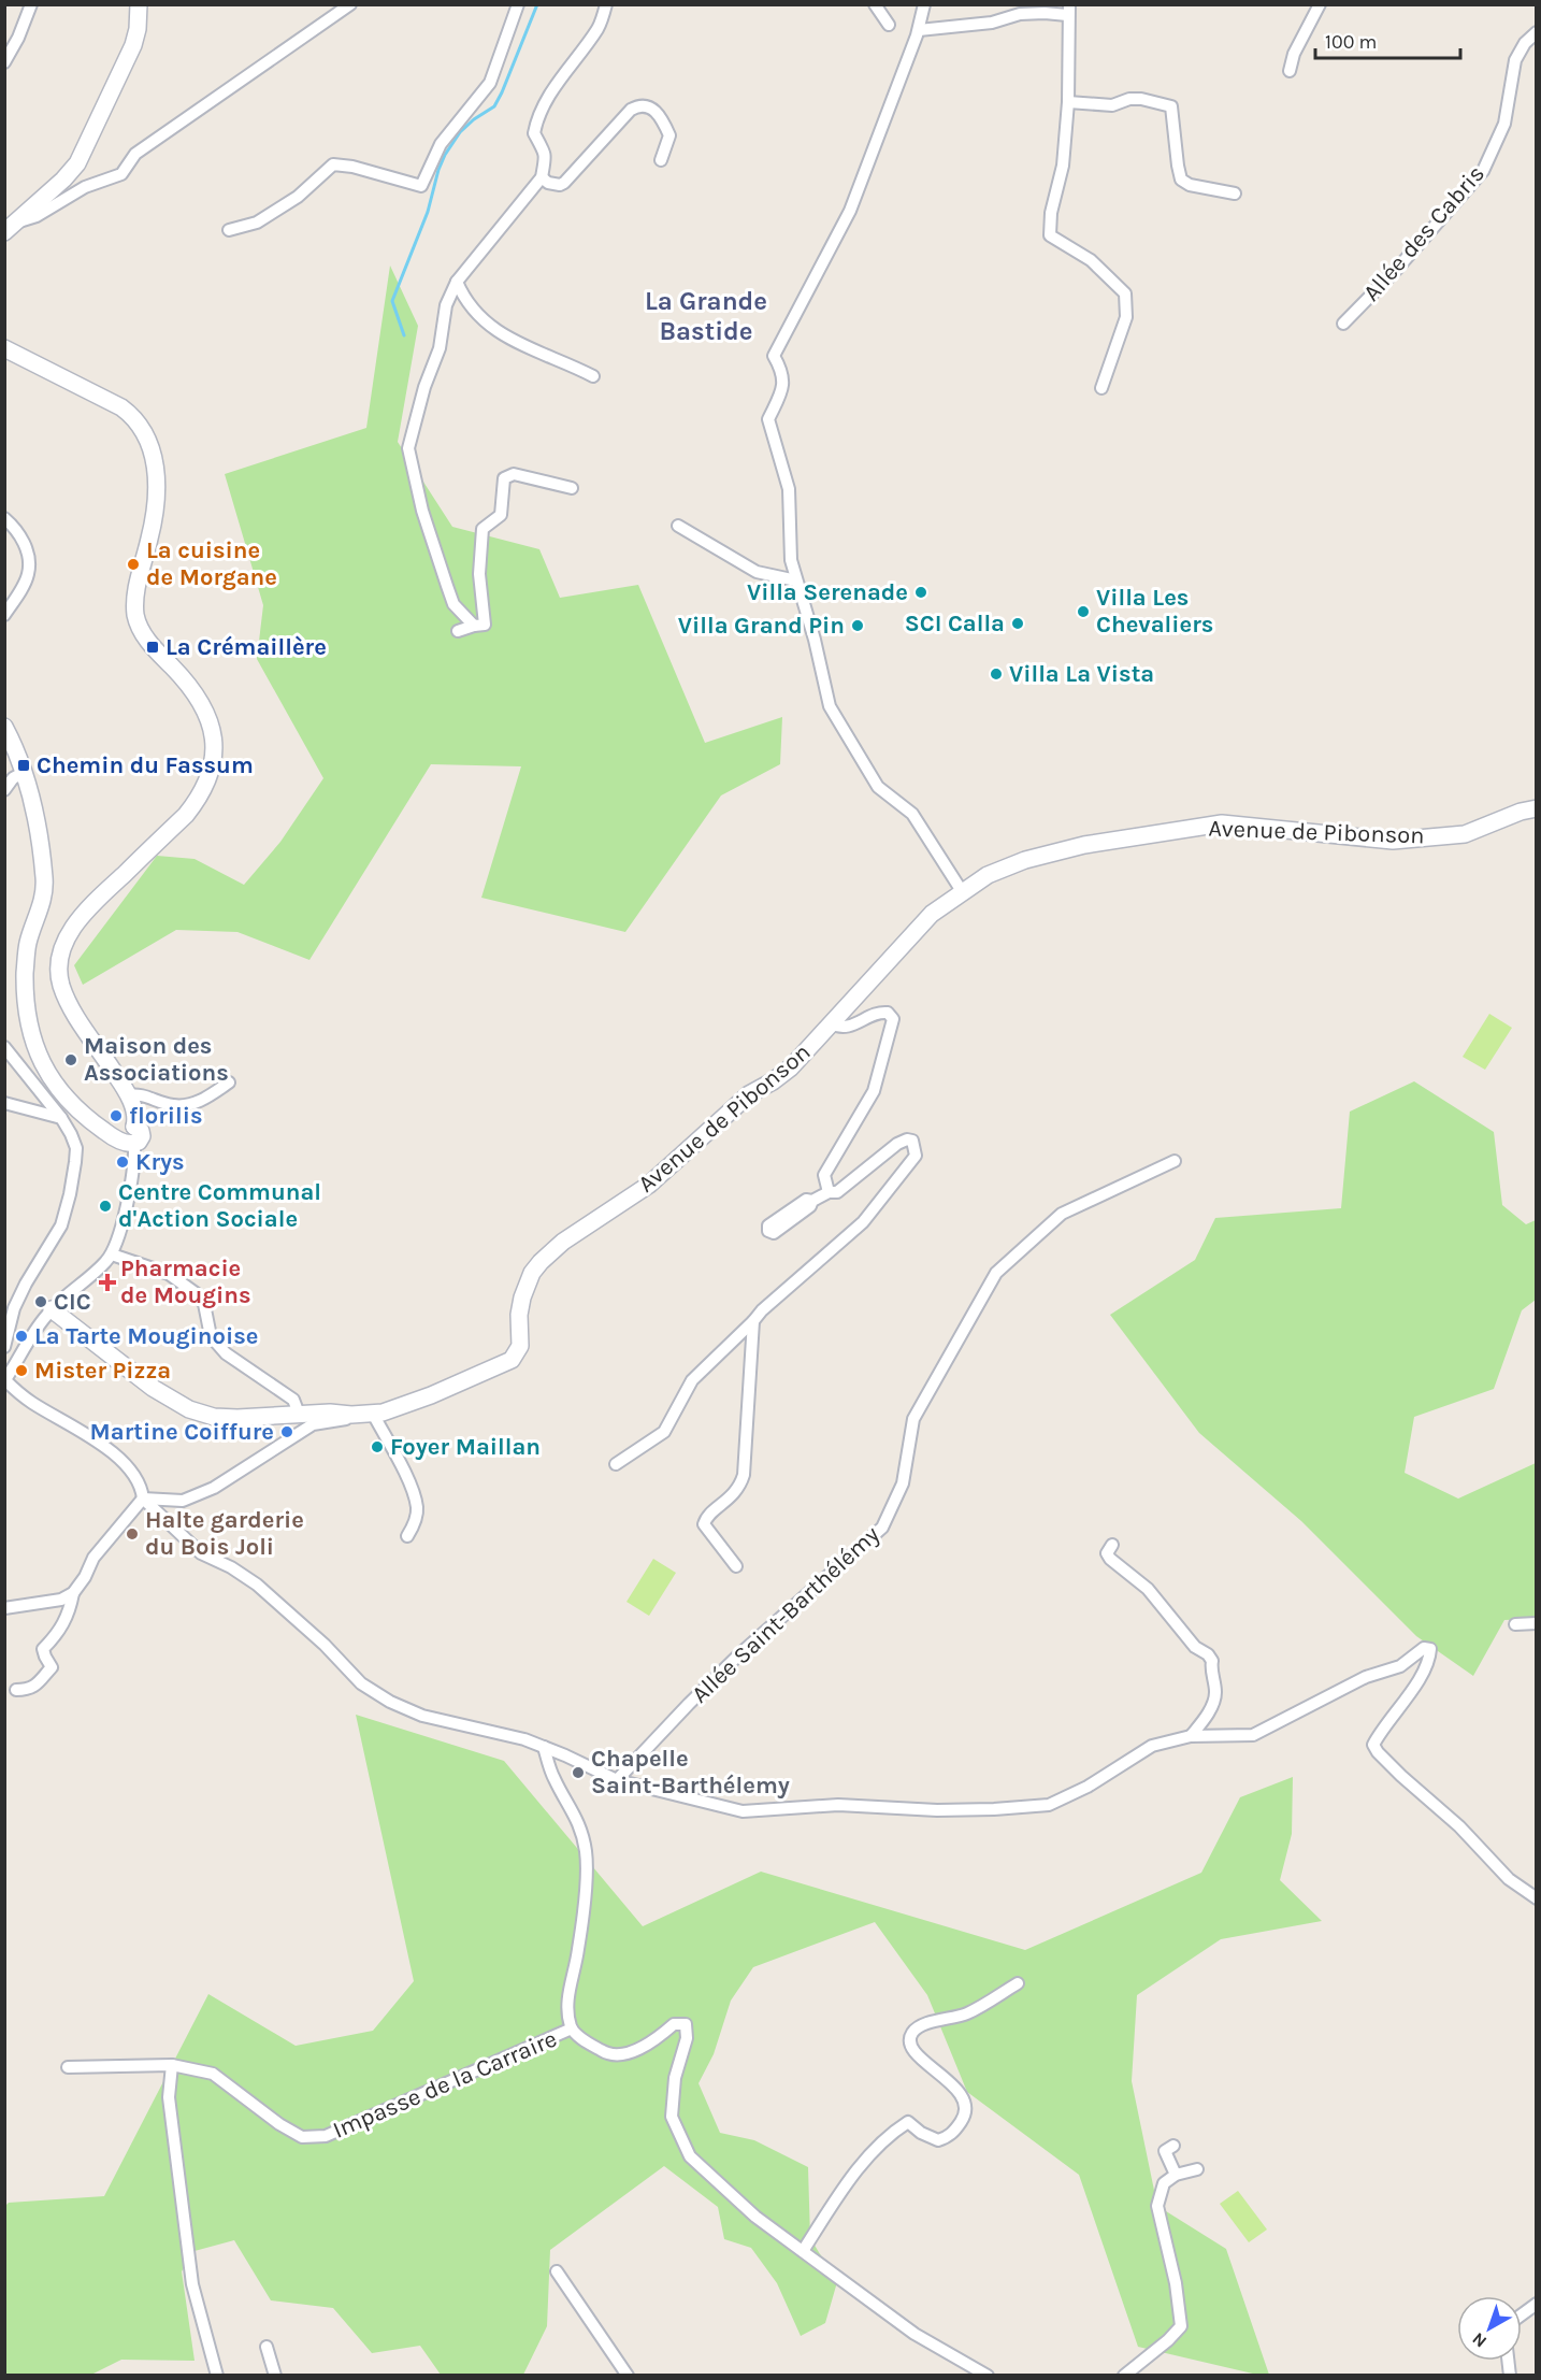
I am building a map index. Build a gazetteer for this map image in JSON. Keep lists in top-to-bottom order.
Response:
{
  "streets": {
    "street": [
      "Allée des Cabris",
      "Avenue de Pibonson",
      "Allée Saint-Barthélémy",
      "Impasse de la Carraire"
    ]
  },
  "districts": ["La Grande Bastide"],
  "places": {
    "other": [
      "La cuisine de Morgane",
      "Villa Serenade",
      "Villa Les Chevaliers",
      "SCI Calla",
      "Villa Grand Pin",
      "Villa La Vista",
      "Maison des Associations",
      "florilis",
      "Krys",
      "Centre Communal d'Action Sociale",
      "CIC",
      "La Tarte Mouginoise",
      "Mister Pizza",
      "Martine Coiffure",
      "Foyer Maillan",
      "Halte garderie du Bois Joli",
      "Chapelle Saint-Barthélemy"
    ],
    "transit": ["La Crémaillère", "Chemin du Fassum"],
    "health": ["Pharmacie de Mougins"]
  },
  "scale_bar": "100 m",
  "north": "bottom left"
}
